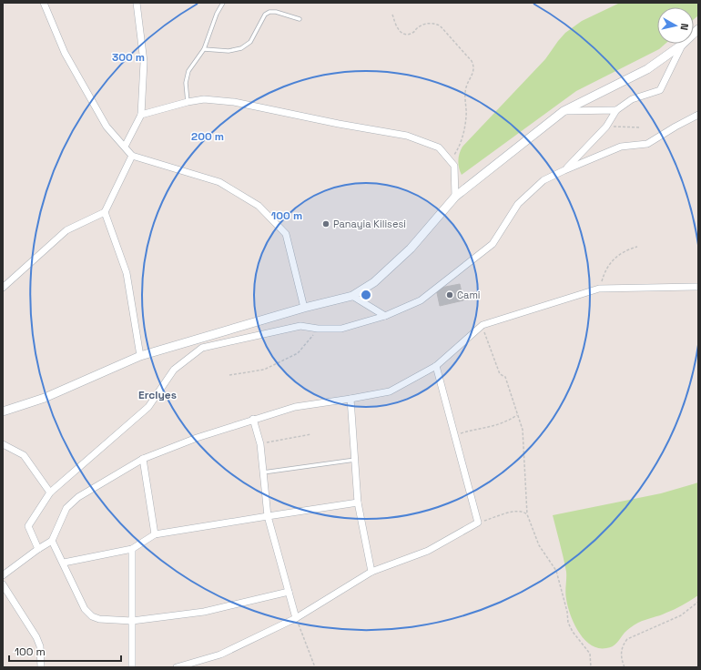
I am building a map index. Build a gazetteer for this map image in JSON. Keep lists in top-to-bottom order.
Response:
{
  "districts": ["Erciyes"],
  "places": ["Panayia Kilisesi", "Cami"],
  "scale_bar": "100 m",
  "north": "right",
  "rings": ["300 m", "200 m", "100 m"]
}
